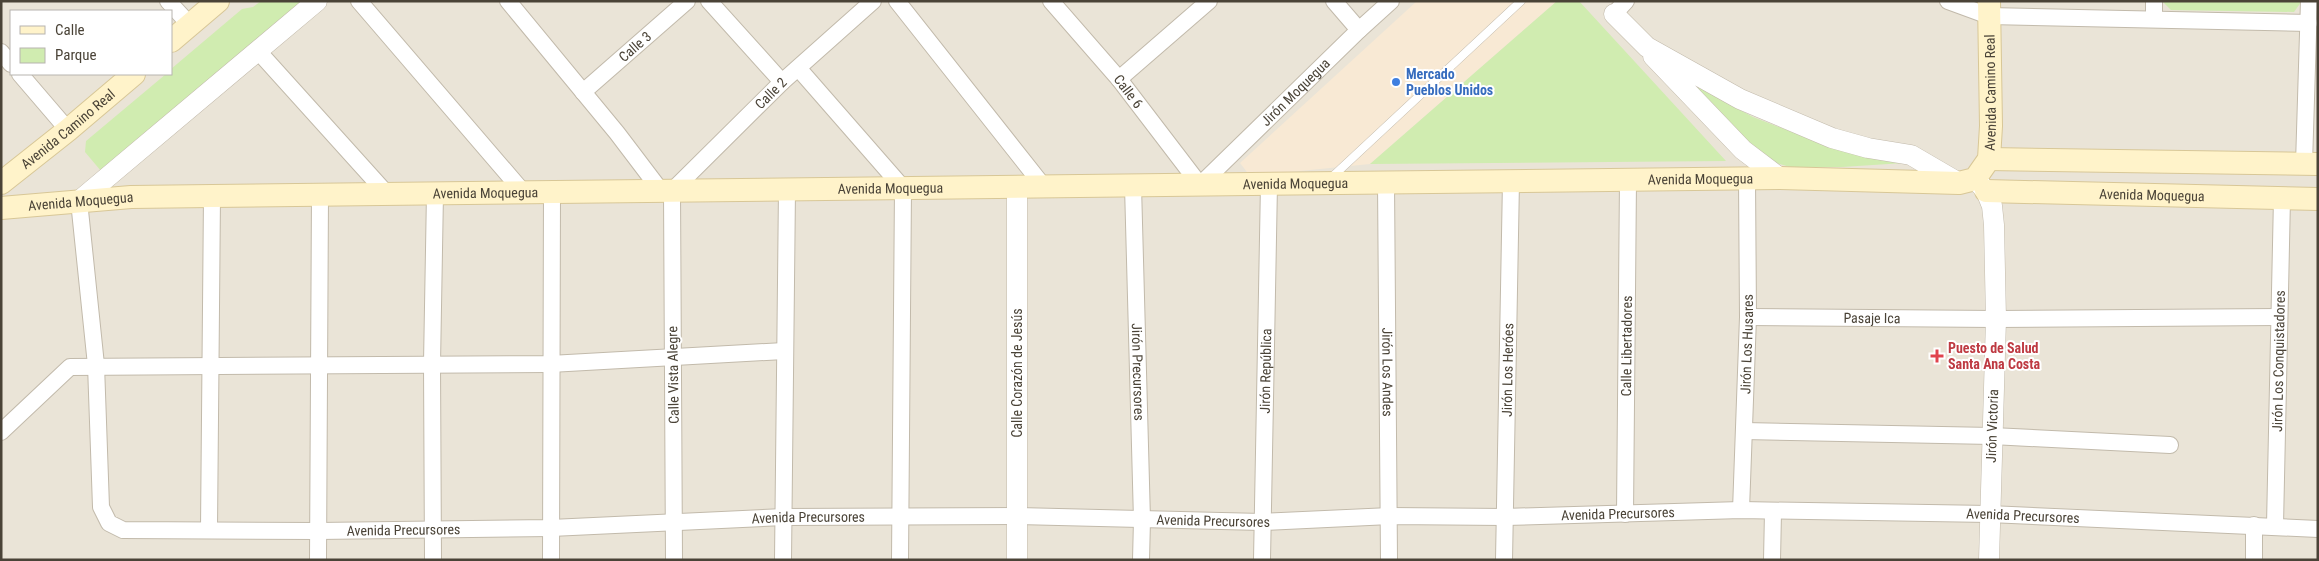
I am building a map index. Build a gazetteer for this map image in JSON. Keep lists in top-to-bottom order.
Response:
{
  "streets": {
    "main road": ["Avenida Camino Real", "Avenida Moquegua"],
    "street": [
      "Calle 3",
      "Calle 6",
      "Jirón Moquegua",
      "Calle 2",
      "Pasaje Ica",
      "Jirón Los Husares",
      "Calle Libertadores",
      "Jirón Los Conquistadores",
      "Jirón Los Andes",
      "Jirón Los Heróes",
      "Jirón República",
      "Calle Corazón de Jesús",
      "Jirón Precursores",
      "Calle Vista Alegre",
      "Jirón Victoria",
      "Avenida Precursores"
    ]
  },
  "crossings": [
    ["Calle 6", "Jirón Moquegua"],
    ["Calle 6", "Avenida Moquegua"],
    ["Jirón Moquegua", "Avenida Moquegua"],
    ["Avenida Camino Real", "Avenida Moquegua"],
    ["Avenida Camino Real", "Jirón Victoria"],
    ["Calle 2", "Avenida Moquegua"],
    ["Calle 2", "Calle Vista Alegre"],
    ["Avenida Moquegua", "Jirón Los Husares"],
    ["Avenida Moquegua", "Calle Libertadores"],
    ["Avenida Moquegua", "Jirón Los Conquistadores"],
    ["Avenida Moquegua", "Jirón Los Andes"],
    ["Avenida Moquegua", "Jirón Los Heróes"],
    ["Avenida Moquegua", "Jirón República"],
    ["Avenida Moquegua", "Calle Corazón de Jesús"],
    ["Avenida Moquegua", "Jirón Precursores"],
    ["Avenida Moquegua", "Calle Vista Alegre"],
    ["Avenida Moquegua", "Jirón Victoria"],
    ["Pasaje Ica", "Jirón Los Husares"],
    ["Pasaje Ica", "Jirón Los Conquistadores"],
    ["Pasaje Ica", "Jirón Victoria"],
    ["Jirón Los Husares", "Avenida Precursores"],
    ["Calle Libertadores", "Avenida Precursores"],
    ["Jirón Los Conquistadores", "Avenida Precursores"],
    ["Jirón Los Andes", "Avenida Precursores"],
    ["Jirón Los Heróes", "Avenida Precursores"],
    ["Jirón República", "Avenida Precursores"],
    ["Calle Corazón de Jesús", "Avenida Precursores"],
    ["Jirón Precursores", "Avenida Precursores"],
    ["Calle Vista Alegre", "Avenida Precursores"],
    ["Jirón Victoria", "Avenida Precursores"]
  ],
  "places": {
    "other": ["Mercado Pueblos Unidos"],
    "health": ["Puesto de Salud Santa Ana Costa"]
  },
  "legend": ["Calle", "Parque"]
}
